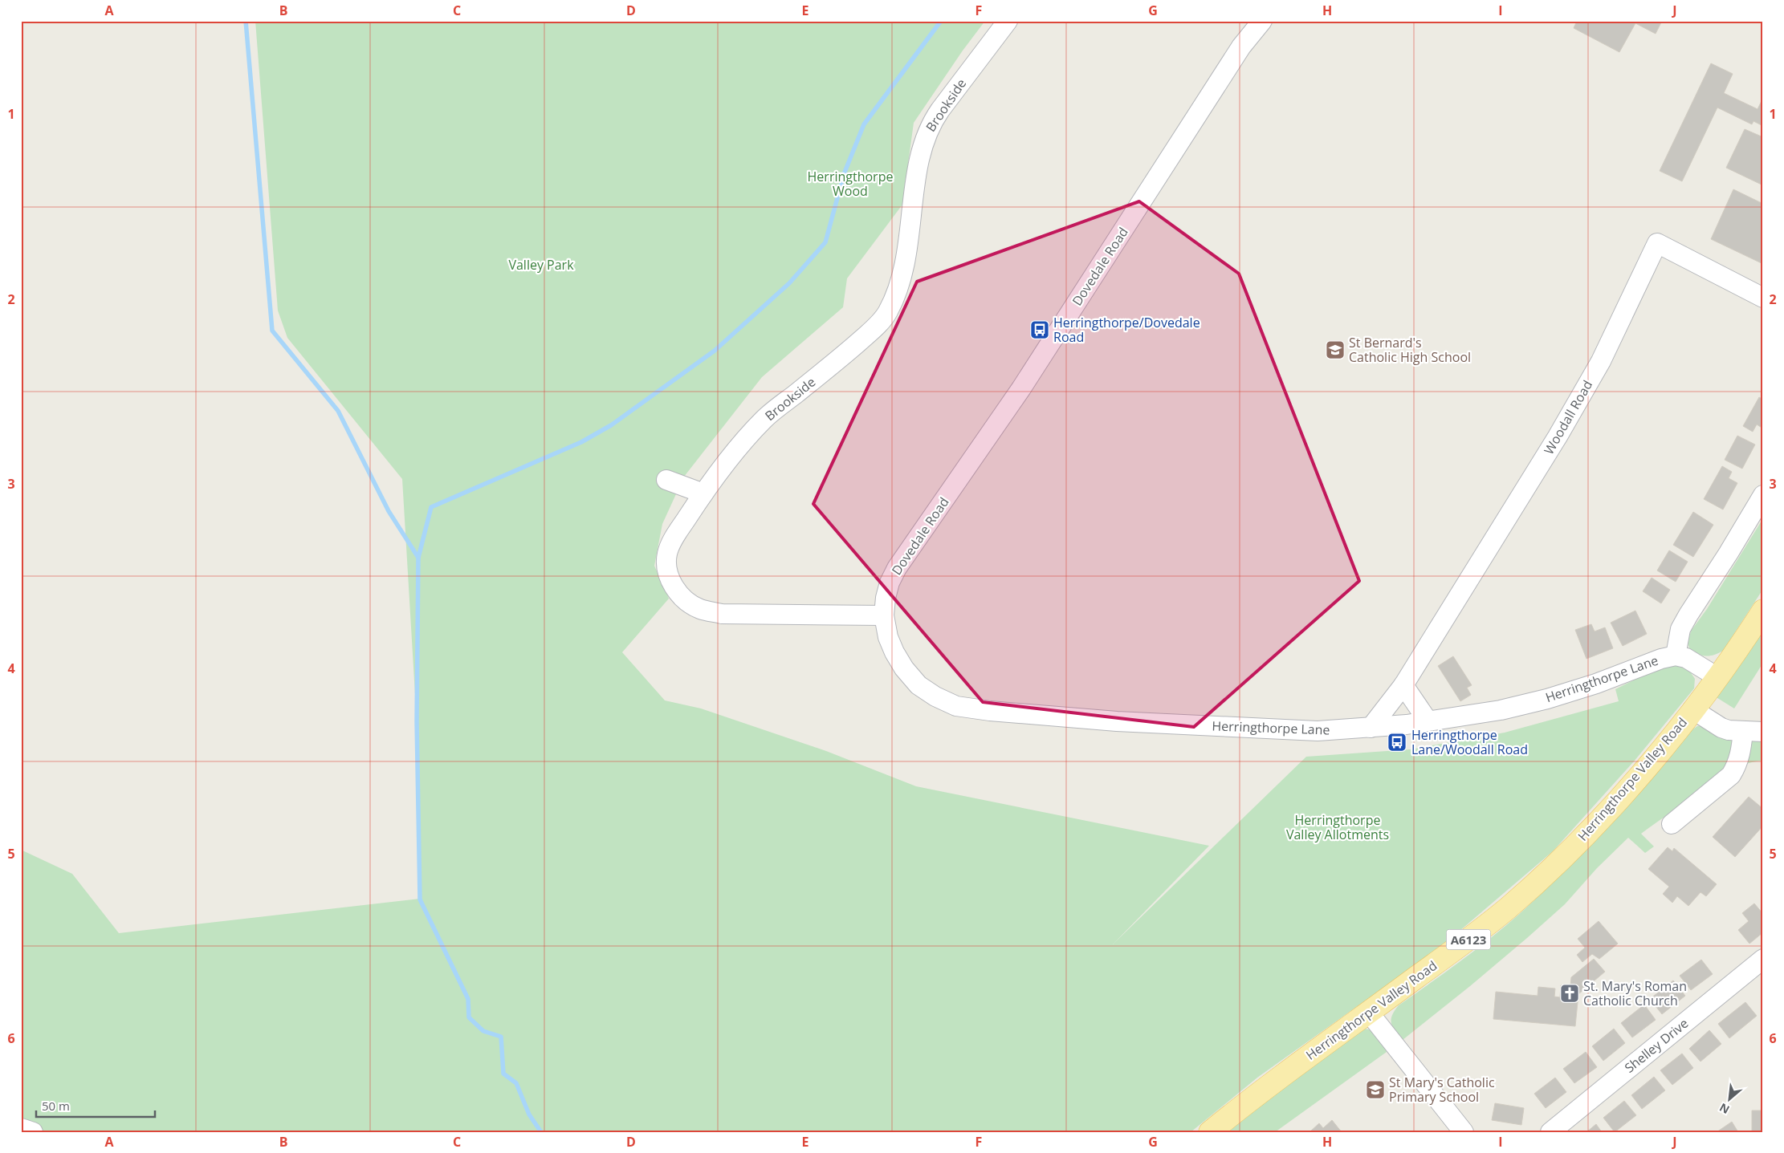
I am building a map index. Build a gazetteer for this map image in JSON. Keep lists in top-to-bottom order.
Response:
{
  "streets": {
    "main road": ["Herringthorpe Valley Road", "A6123"],
    "street": [
      "Brookside",
      "Dovedale Road",
      "Woodall Road",
      "Herringthorpe Lane",
      "Shelley Drive"
    ]
  },
  "crossings": [
    ["Brookside", "Dovedale Road"],
    ["Brookside", "Herringthorpe Lane"],
    ["Dovedale Road", "Herringthorpe Lane"],
    ["Woodall Road", "Herringthorpe Lane"],
    ["Herringthorpe Lane", "Herringthorpe Valley Road"]
  ],
  "parks": ["Herringthorpe Wood", "Valley Park", "Herringthorpe Valley Allotments"],
  "places": {
    "bus stop": ["Herringthorpe/Dovedale Road", "Herringthorpe Lane/Woodall Road"],
    "school or university": ["St Bernard's Catholic High School", "St Mary's Catholic Primary School"],
    "church": ["St. Mary's Roman Catholic Church"]
  },
  "scale_bar": "50 m",
  "north": "bottom left",
  "grid": {
    "columns": [
      "A",
      "B",
      "C",
      "D",
      "E",
      "F",
      "G",
      "H",
      "I",
      "J"
    ],
    "rows": [
      "1",
      "2",
      "3",
      "4",
      "5",
      "6"
    ]
  }
}
